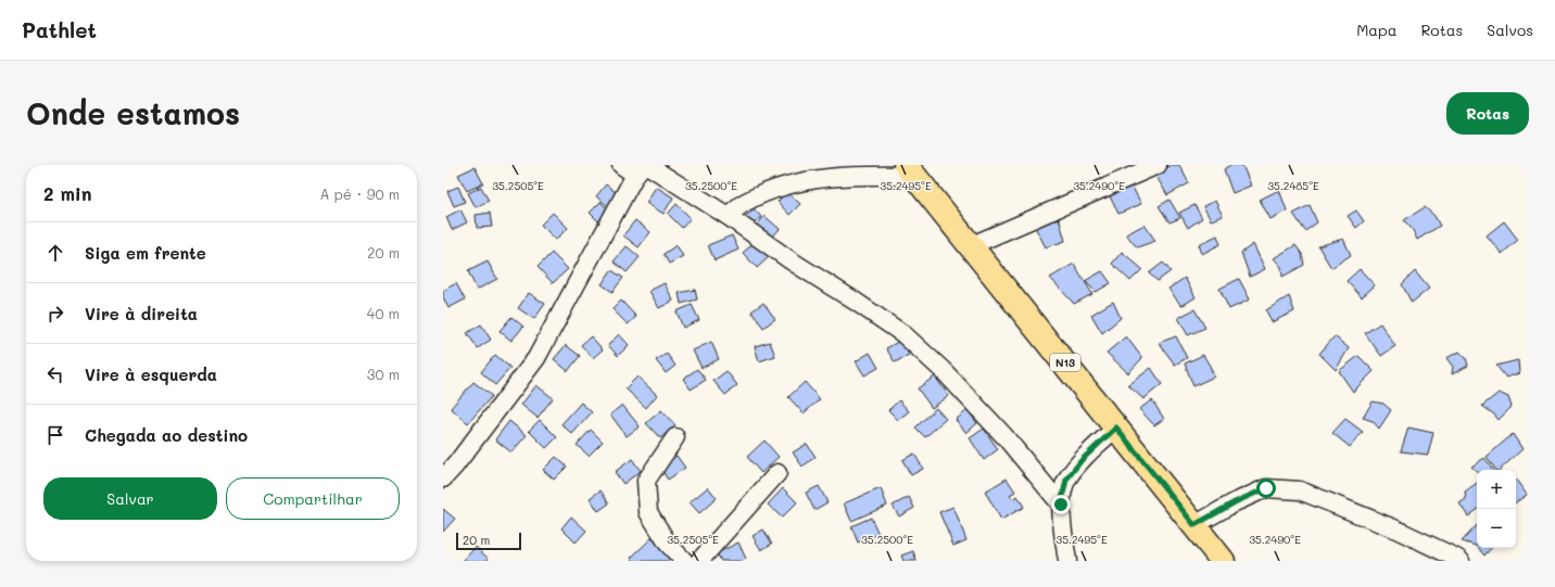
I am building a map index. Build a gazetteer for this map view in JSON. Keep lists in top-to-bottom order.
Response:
{
  "streets": {
    "main road": ["N13"]
  },
  "scale_bar": "20 m",
  "page": {
    "header": "Pathlet",
    "nav": ["Mapa", "Rotas", "Salvos"],
    "buttons": [
      "Rotas",
      ["Salvar", "Compartilhar"]
    ],
    "title": "Onde estamos",
    "heading": ["2 min", "A pé · 90 m"],
    "list": [
      ["Siga em frente", "20 m"],
      ["Vire à direita", "40 m"],
      ["Vire à esquerda", "30 m"],
      "Chegada ao destino"
    ],
    "map_buttons": ["+", "−"],
    "scale": "20 m"
  },
  "coordinates": [
    "35.2505°E",
    "35.2500°E",
    "35.2495°E",
    "35.2490°E",
    "35.2485°E"
  ]
}
